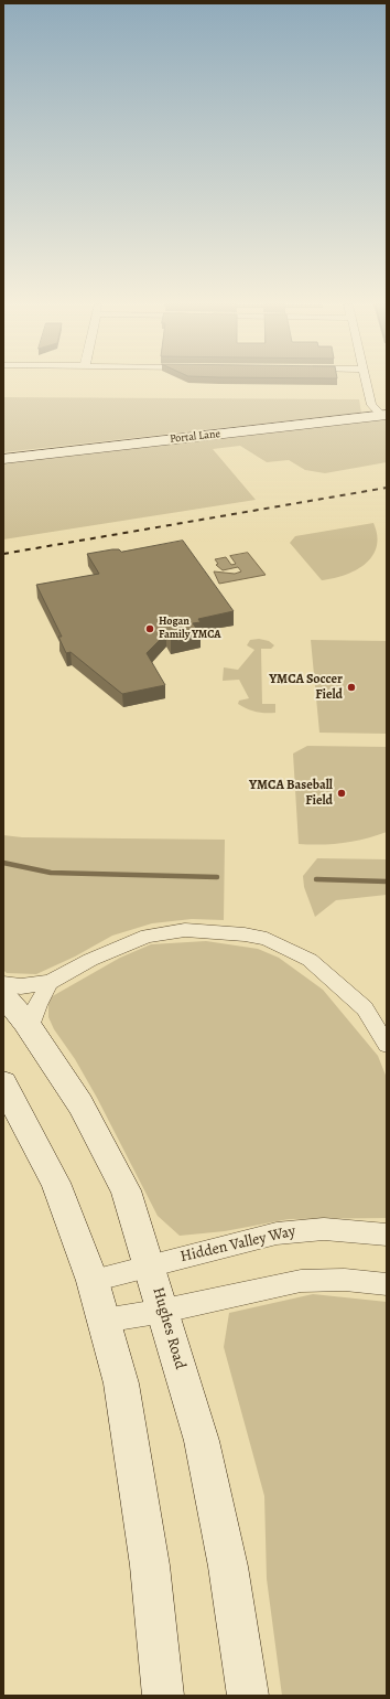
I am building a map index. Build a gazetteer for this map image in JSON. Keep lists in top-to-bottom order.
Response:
{
  "streets": {
    "main road": ["Portal Lane", "Hughes Road"],
    "street": ["Hidden Valley Way"]
  },
  "crossings": [
    ["Hidden Valley Way", "Hughes Road"]
  ],
  "places": ["Hogan Family YMCA", "YMCA Soccer Field", "YMCA Baseball Field"]
}
